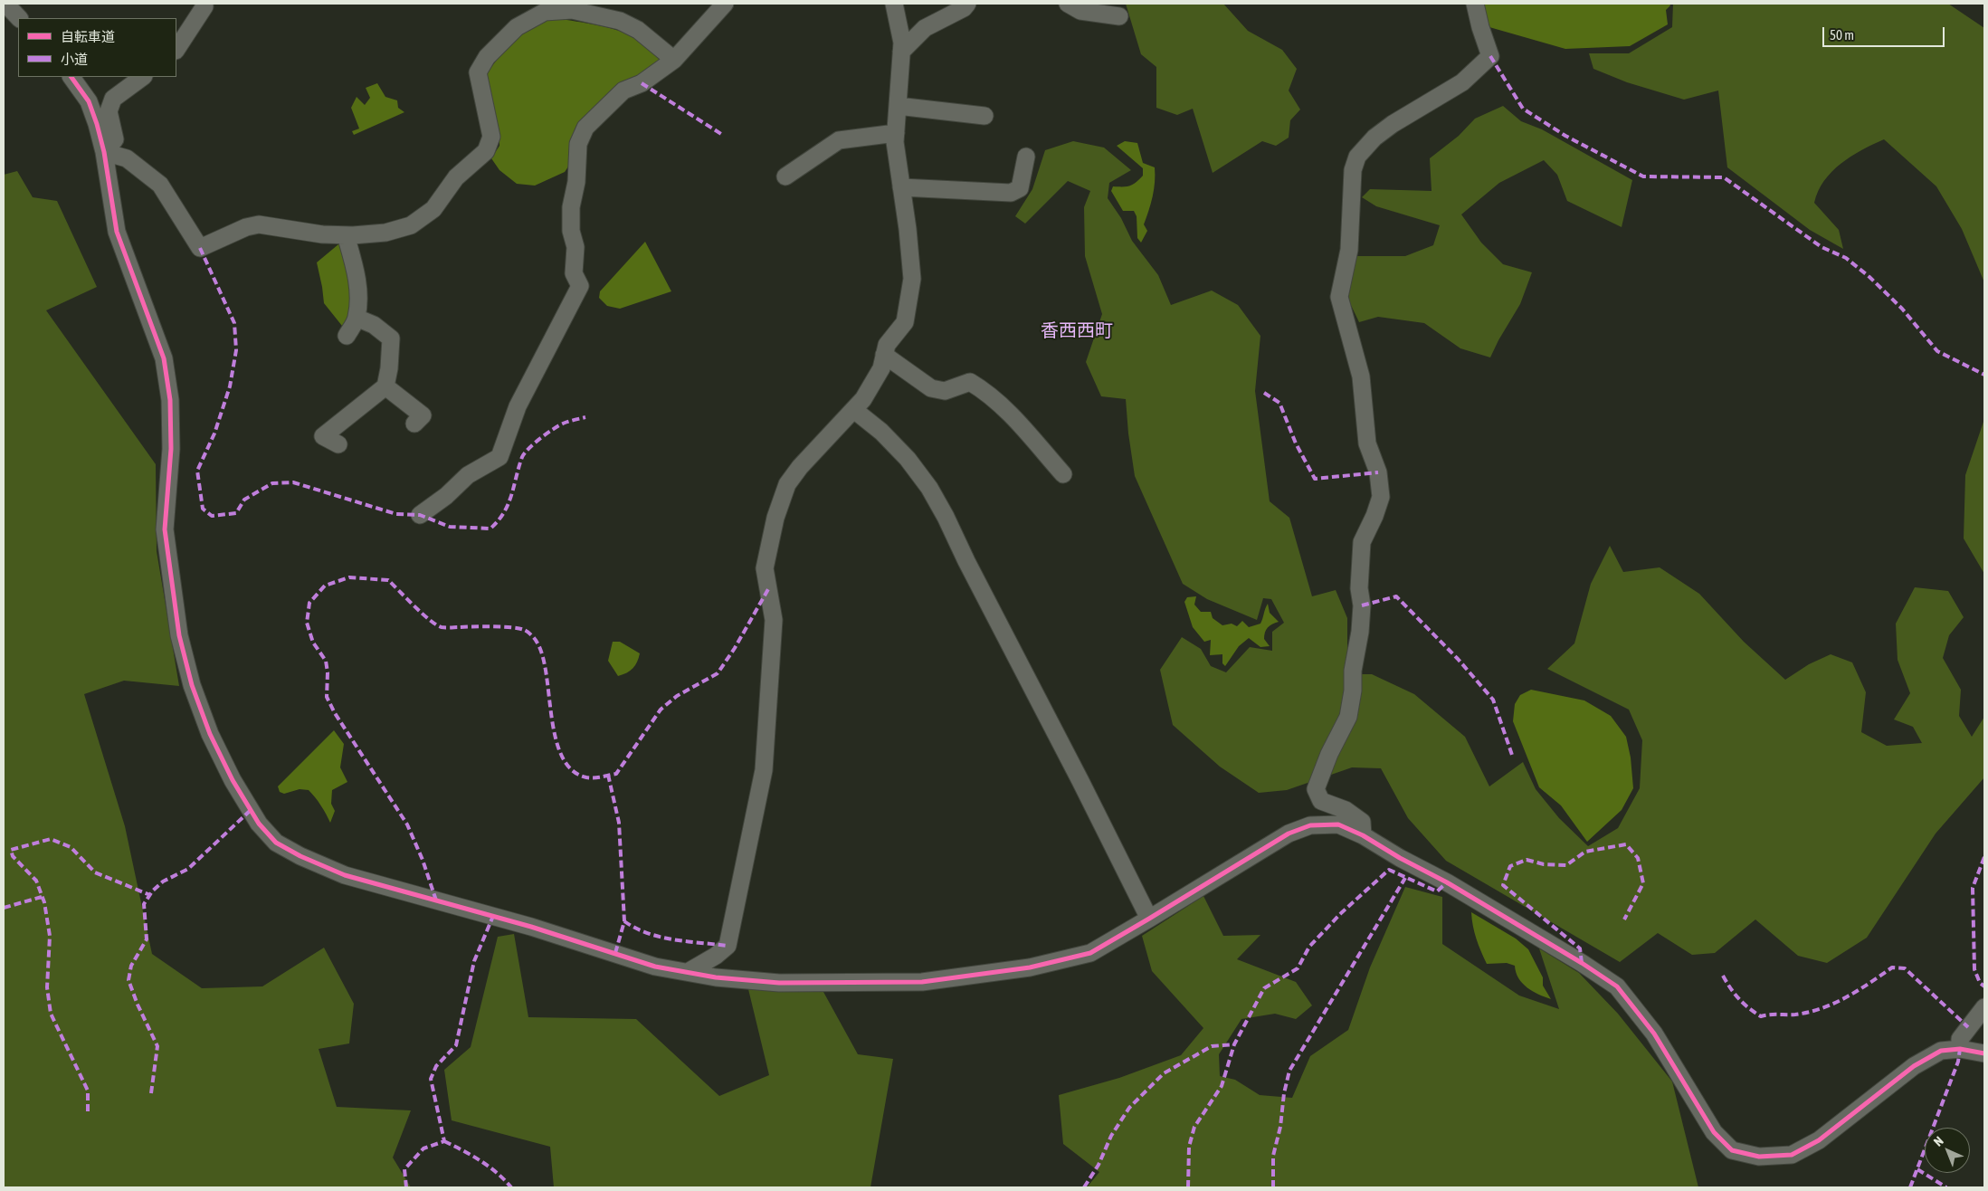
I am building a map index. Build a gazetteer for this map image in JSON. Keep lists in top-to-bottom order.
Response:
{
  "districts": ["香西西町"],
  "legend": ["自転車道", "小道"],
  "scale_bar": "50 m",
  "north": "top left"
}
